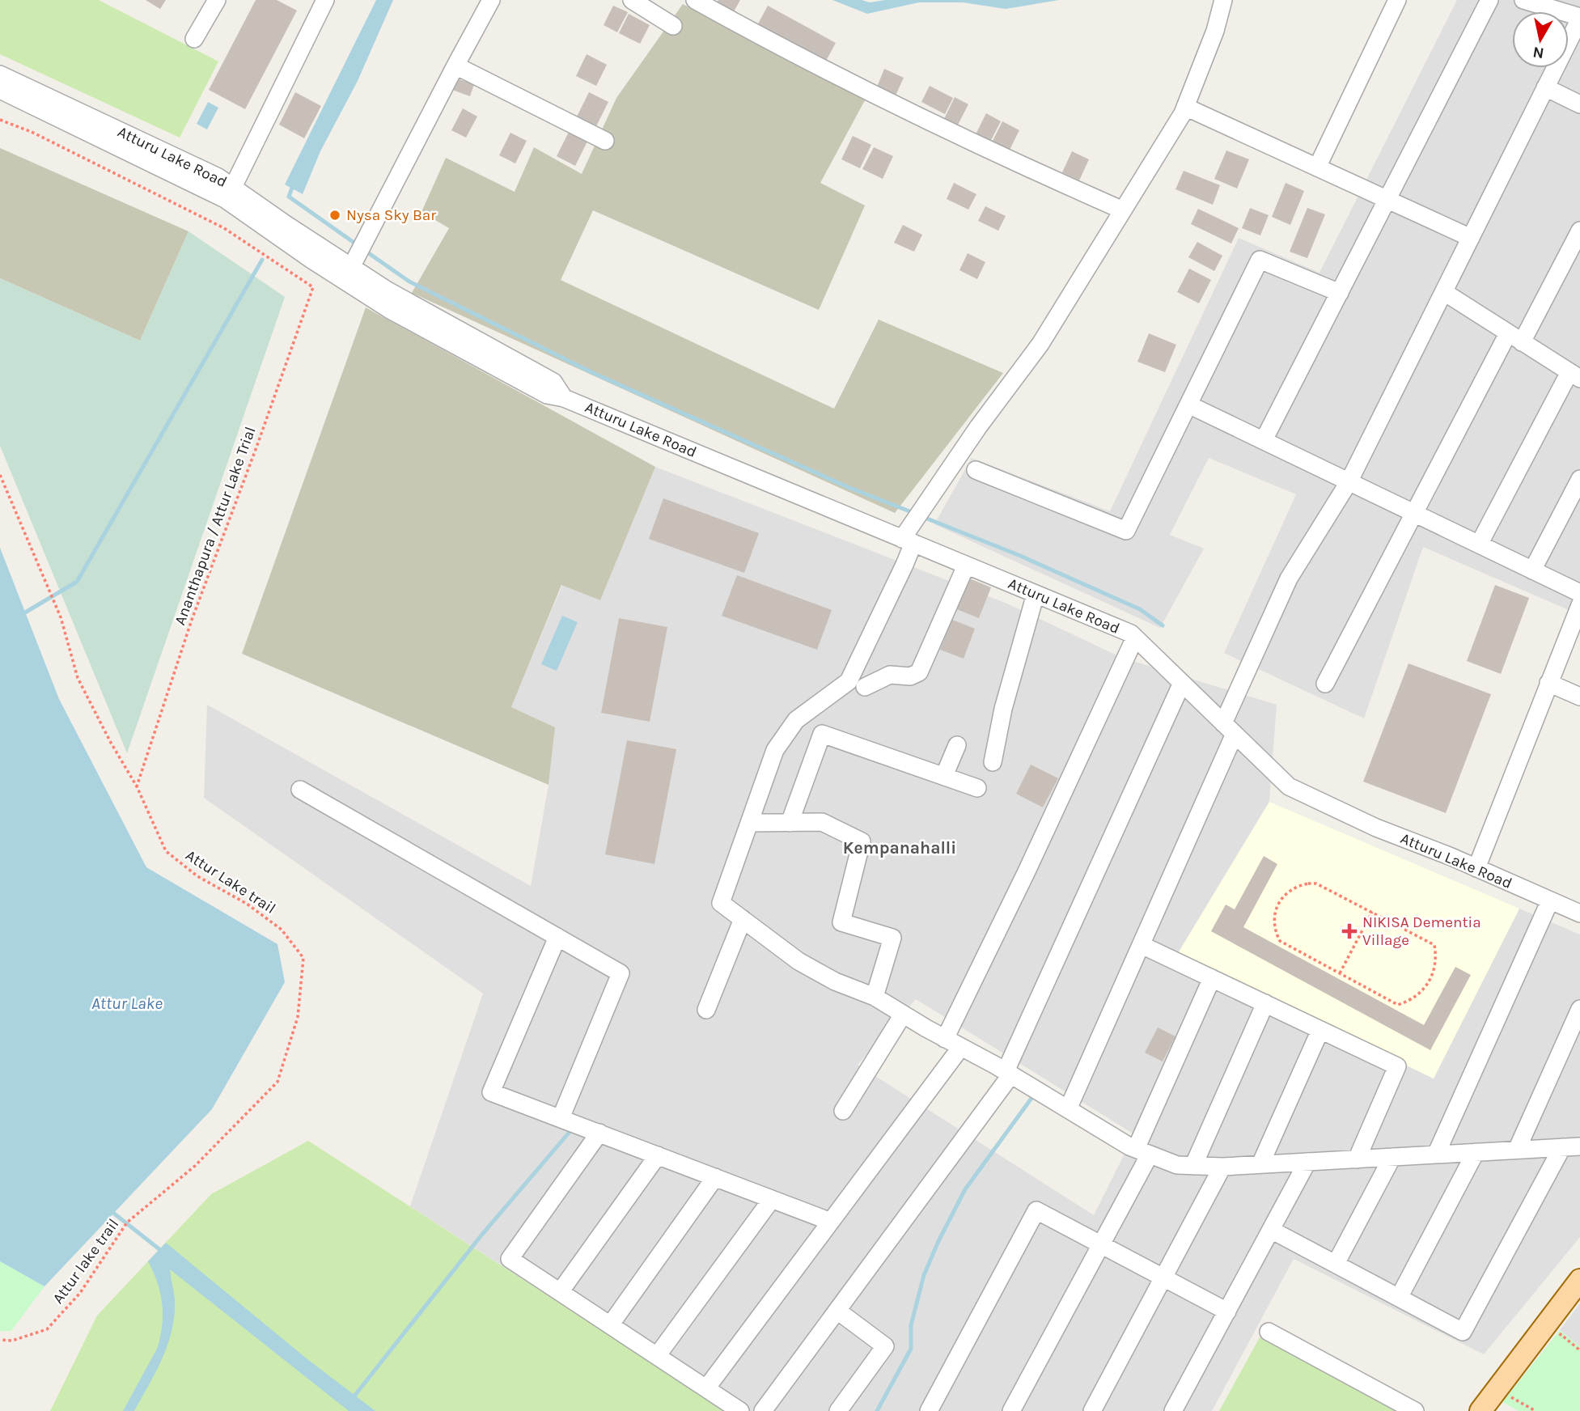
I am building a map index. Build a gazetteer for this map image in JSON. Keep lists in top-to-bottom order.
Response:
{
  "streets": {
    "street": ["Atturu Lake Road"],
    "path": ["Ananthapura / Attur Lake Trial", "Attur Lake trail", "Attur lake trail"]
  },
  "crossings": [
    ["Ananthapura / Attur Lake Trial", "Attur Lake trail"],
    ["Attur Lake trail", "Attur lake trail"]
  ],
  "districts": ["Kempanahalli"],
  "water": ["Attur Lake"],
  "places": {
    "other": ["Nysa Sky Bar"],
    "health": ["NIKISA Dementia Village"]
  },
  "north": "bottom"
}
